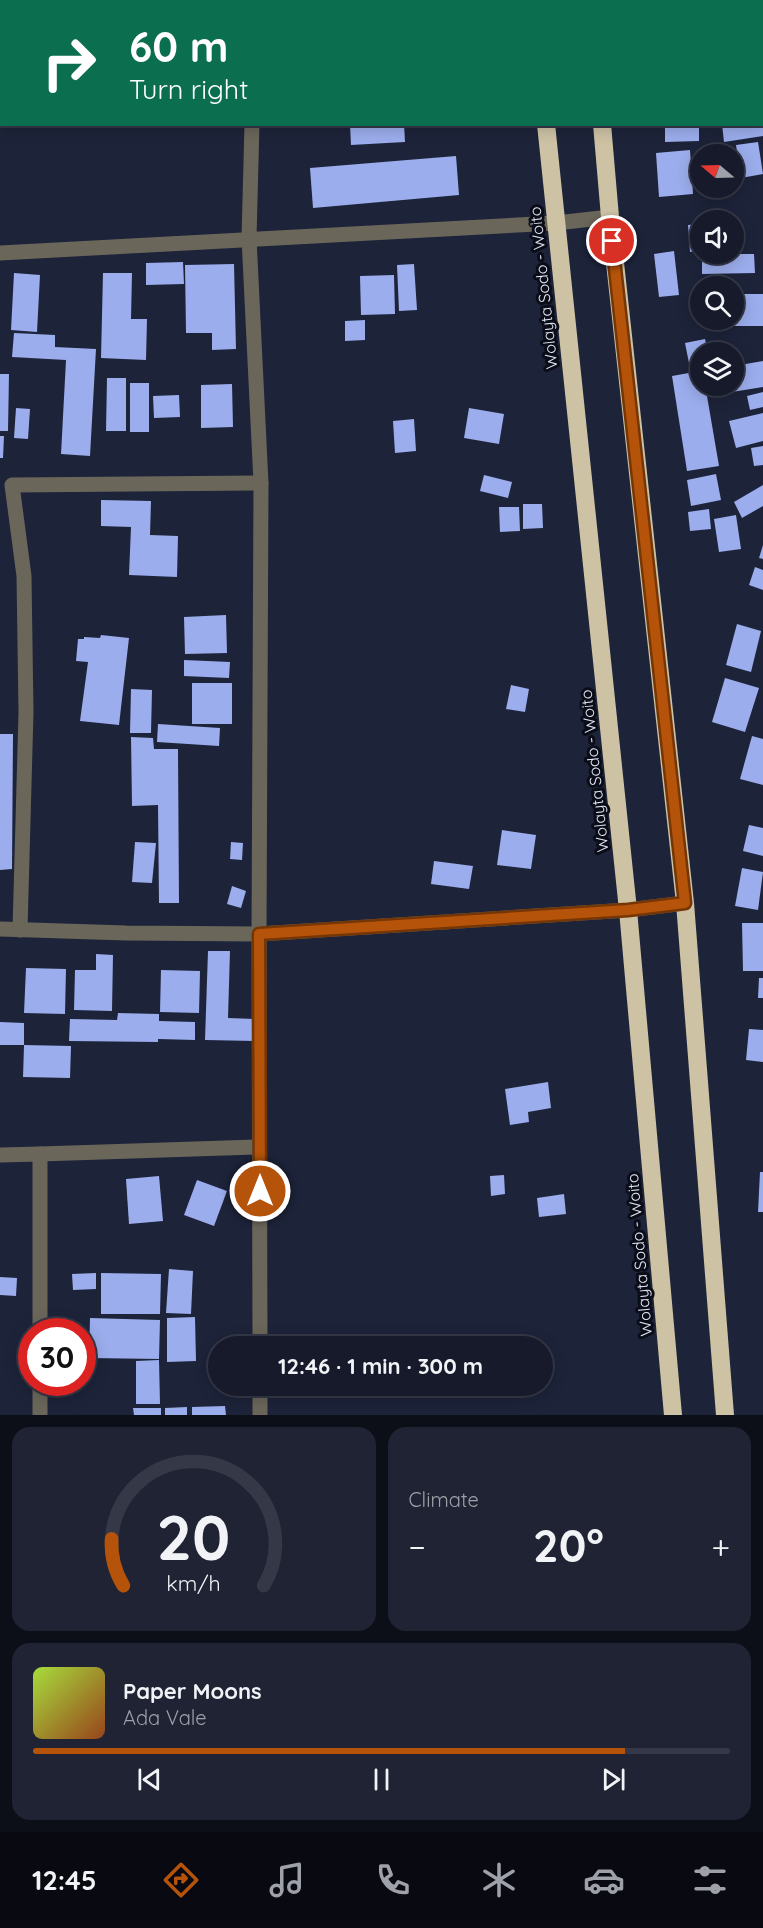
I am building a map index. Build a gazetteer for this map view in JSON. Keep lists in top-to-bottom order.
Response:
{
  "streets": {
    "highway": ["Wolayta Sodo - Woito"]
  },
  "north": "left",
  "page": {
    "turn": ["60 m", "Turn right"],
    "limit": "30",
    "trip": "12:46 · 1 min · 300 m",
    "tile": "Climate",
    "heat": ["−", "20°", "+"],
    "song": ["Paper Moons", "Ada Vale"],
    "tabs": "12:45",
    "gauge": ["20", "km/h"]
  }
}
